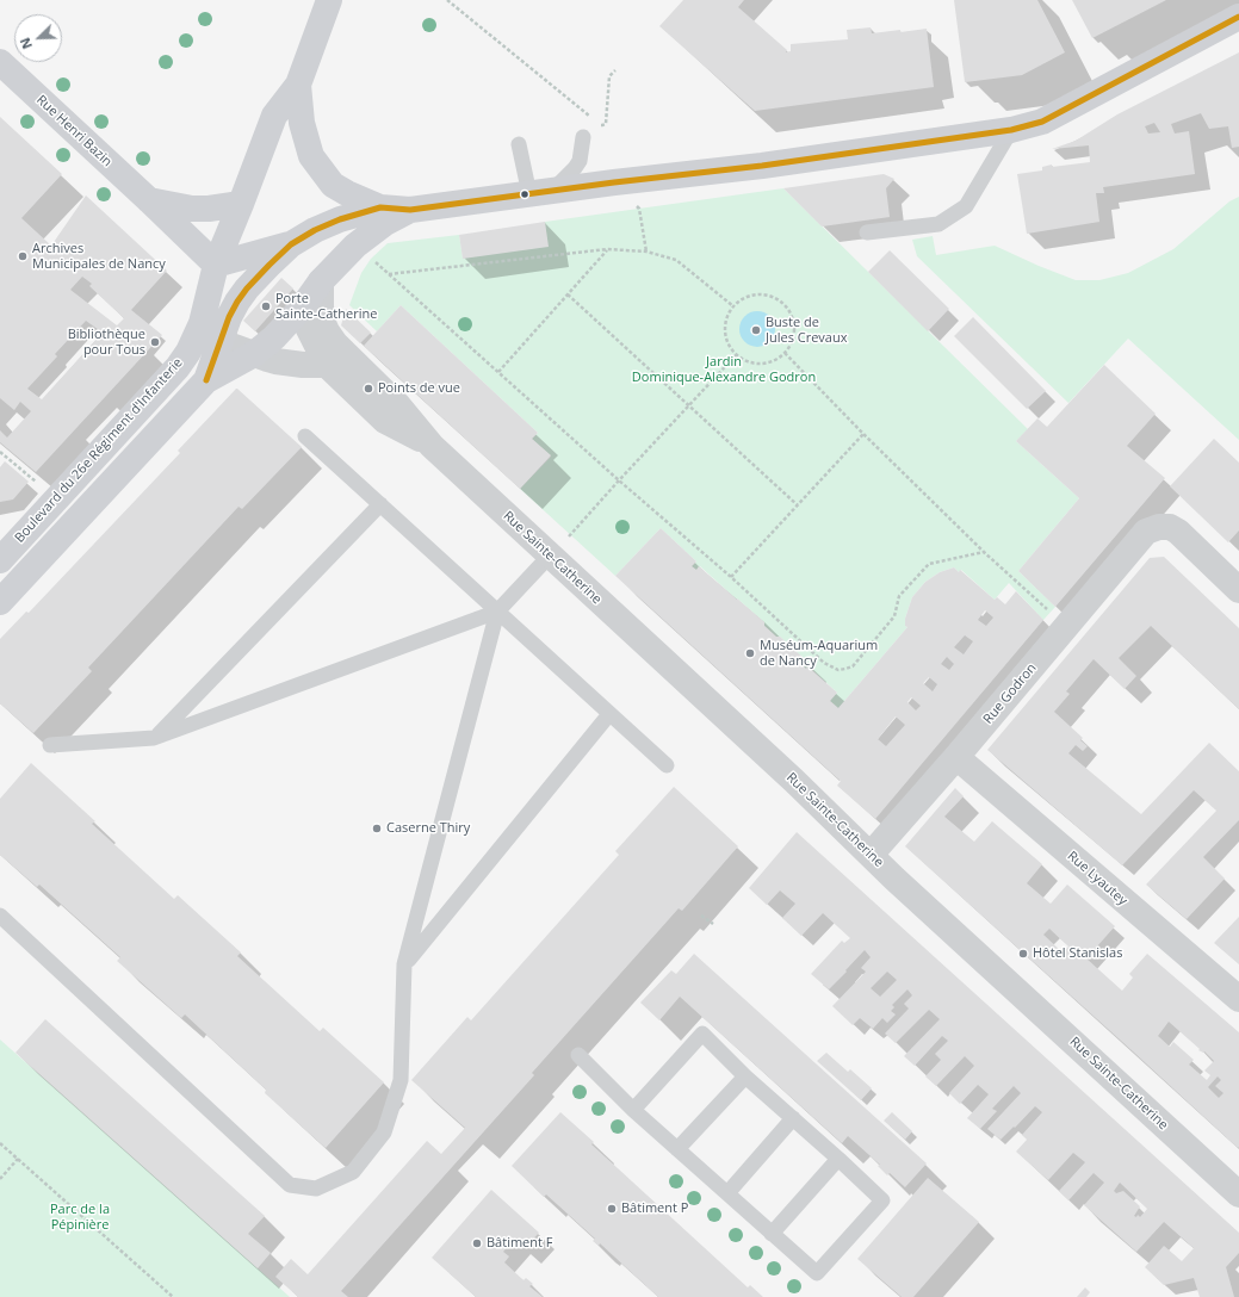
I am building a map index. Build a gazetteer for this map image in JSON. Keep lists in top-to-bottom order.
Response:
{
  "streets": {
    "main road": ["Rue Henri Bazin", "Boulevard du 26e Régiment d'Infanterie"],
    "street": ["Rue Sainte-Catherine", "Rue Godron", "Rue Lyautey"]
  },
  "crossings": [
    ["Rue Henri Bazin", "Boulevard du 26e Régiment d'Infanterie"],
    ["Rue Sainte-Catherine", "Rue Godron"],
    ["Rue Godron", "Rue Lyautey"]
  ],
  "parks": ["Jardin Dominique-Alexandre Godron", "Parc de la Pépinière"],
  "places": [
    "Archives Municipales de Nancy",
    "Porte Sainte-Catherine",
    "Buste de Jules Crevaux",
    "Bibliothèque pour Tous",
    "Points de vue",
    "Muséum-Aquarium de Nancy",
    "Caserne Thiry",
    "Hôtel Stanislas",
    "Bâtiment P",
    "Bâtiment F"
  ],
  "north": "bottom left"
}
